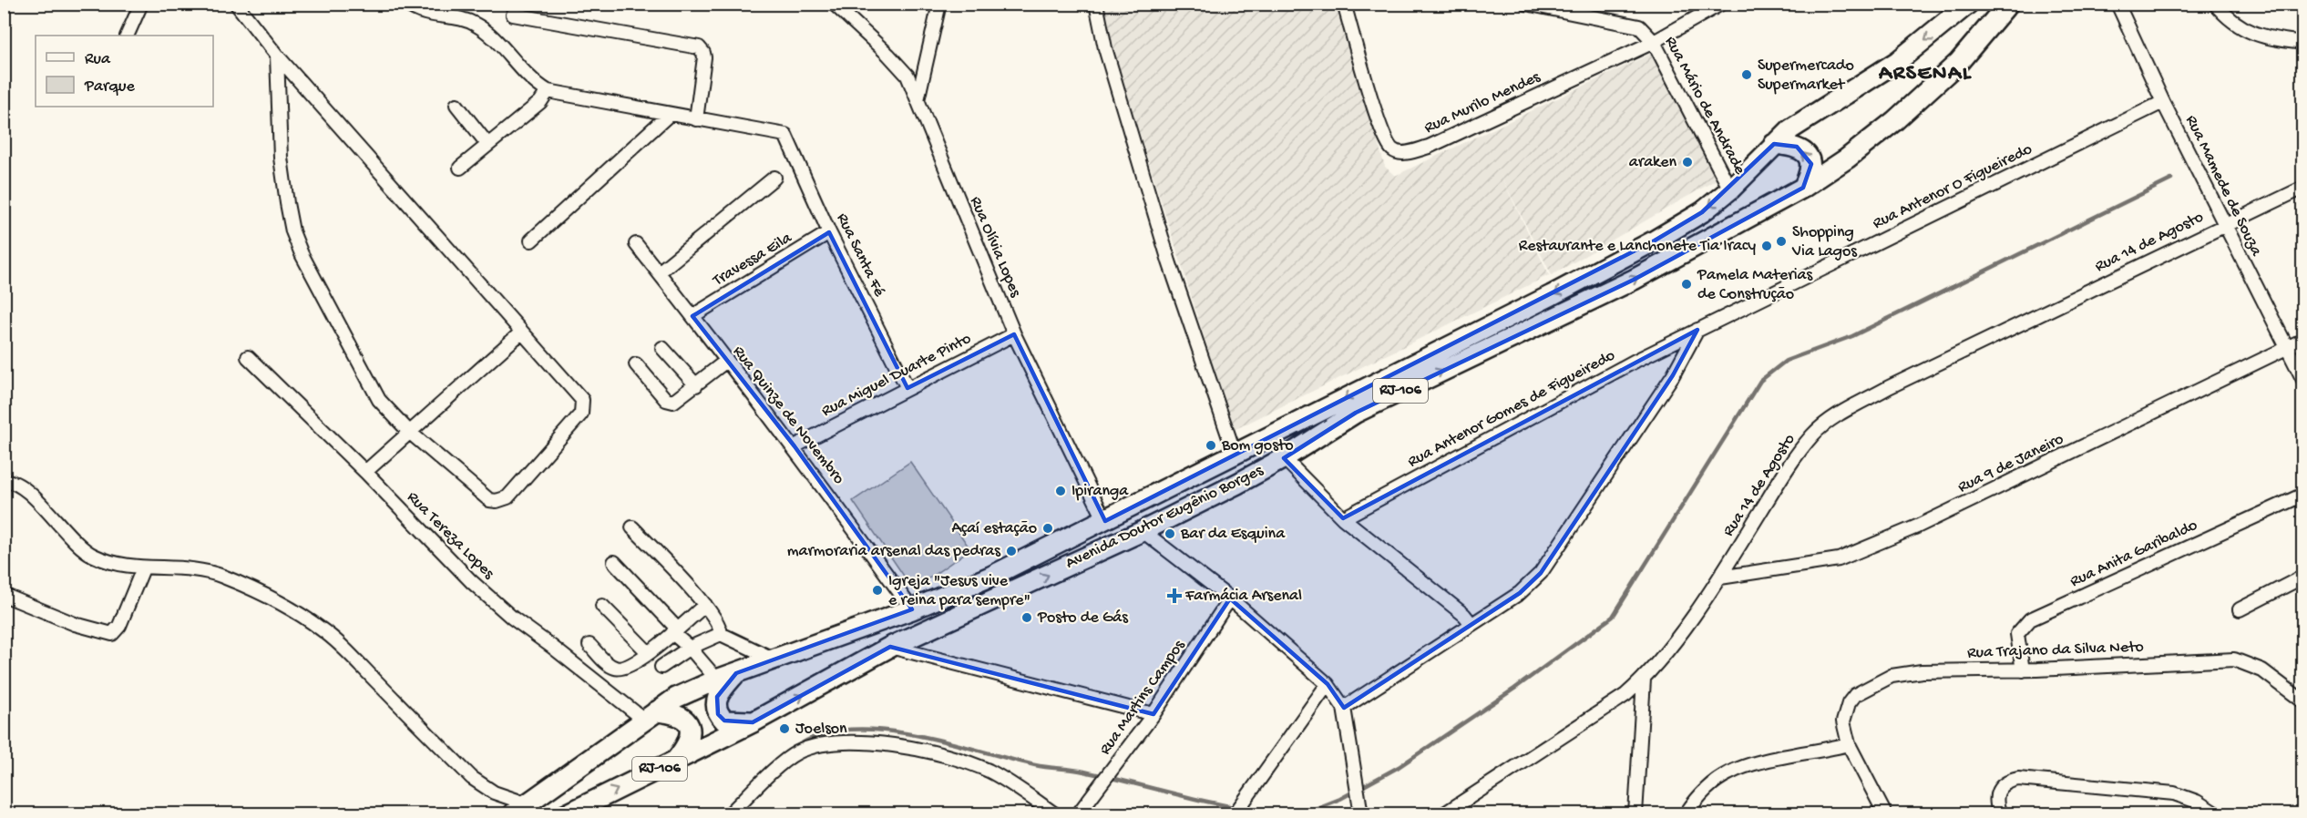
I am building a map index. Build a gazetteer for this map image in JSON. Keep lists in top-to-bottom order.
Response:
{
  "streets": {
    "highway": ["RJ-106", "Avenida Doutor Eugênio Borges"],
    "street": [
      "Rua Murilo Mendes",
      "Rua Mário de Andrade",
      "Rua Mamede de Souza",
      "Rua Antenor O Figueiredo",
      "Rua 14 de Agosto",
      "Rua Olívia Lopes",
      "Rua Santa Fé",
      "Travessa Eila",
      "Rua Miguel Duarte Pinto",
      "Rua Antenor Gomes de Figueiredo",
      "Rua Quinze de Novembro",
      "Rua 9 de Janeiro",
      "Rua Tereza Lopes",
      "Rua Anita Garibaldo",
      "Rua Trajano da Silva Neto",
      "Rua Martins Campos"
    ]
  },
  "crossings": [
    ["Rua Murilo Mendes", "Rua Mário de Andrade"],
    ["Rua Mário de Andrade", "Avenida Doutor Eugênio Borges"],
    ["Rua Mamede de Souza", "Rua Antenor O Figueiredo"],
    ["Rua Mamede de Souza", "Rua 14 de Agosto"],
    ["Rua Mamede de Souza", "Rua 9 de Janeiro"],
    ["Rua Antenor O Figueiredo", "Rua Antenor Gomes de Figueiredo"],
    ["Rua 14 de Agosto", "Rua 9 de Janeiro"],
    ["Rua Olívia Lopes", "Rua Miguel Duarte Pinto"],
    ["Rua Olívia Lopes", "Avenida Doutor Eugênio Borges"],
    ["Rua Santa Fé", "Travessa Eila"],
    ["Rua Santa Fé", "Rua Miguel Duarte Pinto"],
    ["Travessa Eila", "Rua Quinze de Novembro"],
    ["Rua Miguel Duarte Pinto", "Rua Quinze de Novembro"],
    ["Rua Quinze de Novembro", "Avenida Doutor Eugênio Borges"],
    ["Avenida Doutor Eugênio Borges", "Rua Tereza Lopes"],
    ["Rua Anita Garibaldo", "Rua Trajano da Silva Neto"]
  ],
  "districts": ["ARSENAL"],
  "places": {
    "other": [
      "Supermercado Supermarket",
      "araken",
      "Shopping Via Lagos",
      "Restaurante e Lanchonete Tia Iracy",
      "Pamela Materias de Construção",
      "Bom gosto",
      "Ipiranga",
      "Açaí estação",
      "Bar da Esquina",
      "marmoraria arsenal das pedras",
      "Igreja \"Jesus vive e reina para sempre\"",
      "Posto de Gás",
      "Joelson"
    ],
    "health": ["Farmácia Arsenal"]
  },
  "legend": ["Rua", "Parque"]
}
